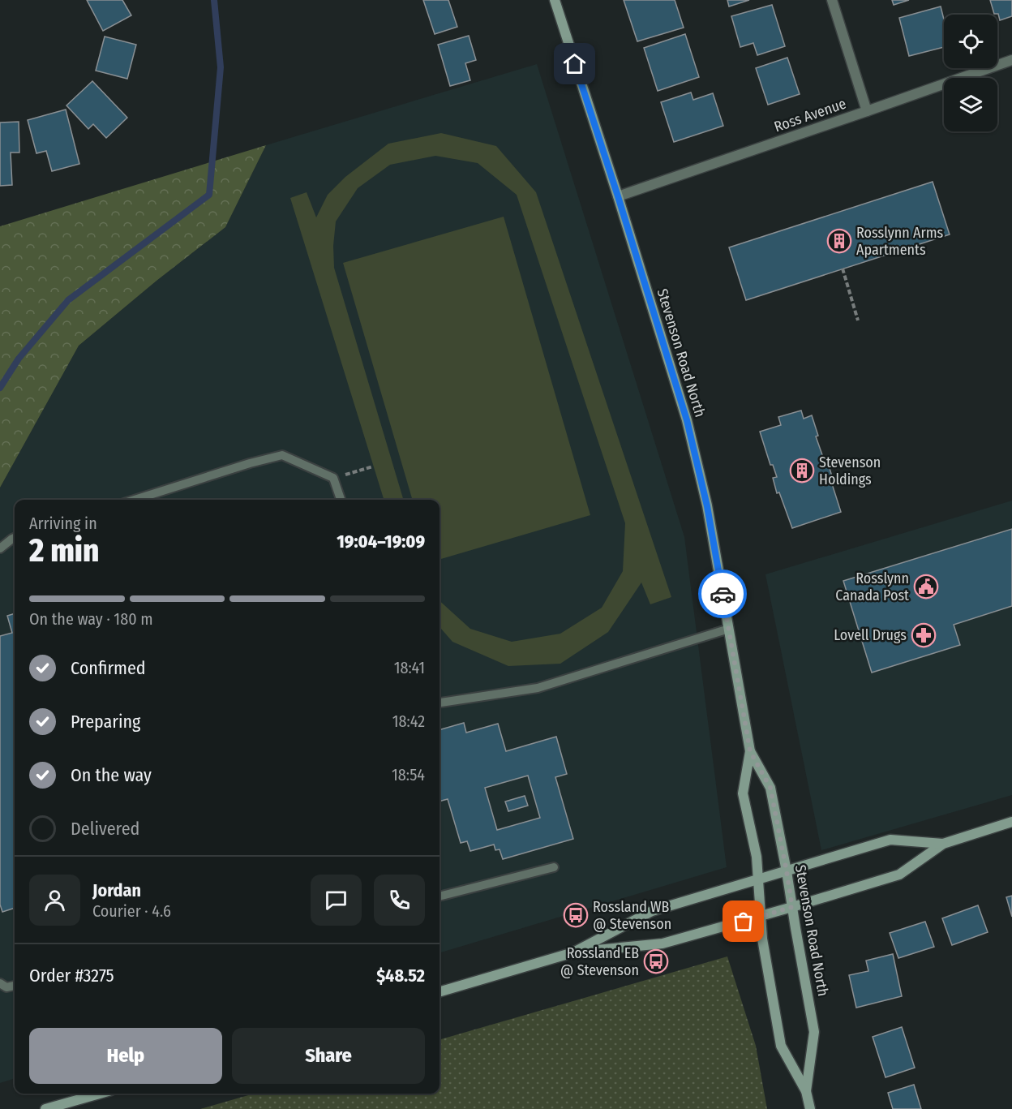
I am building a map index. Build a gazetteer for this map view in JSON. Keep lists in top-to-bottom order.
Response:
{
  "streets": {
    "main road": ["Stevenson Road North"],
    "street": ["Ross Avenue"]
  },
  "crossings": [
    ["Ross Avenue", "Stevenson Road North"]
  ],
  "places": {
    "building": ["Rosslynn Arms Apartments", "Stevenson Holdings"],
    "public building": ["Rosslynn Canada Post"],
    "pharmacy": ["Lovell Drugs"],
    "bus stop": ["Rossland WB @ Stevenson", "Rossland EB @ Stevenson"]
  },
  "page": {
    "heading": ["2 min", "Arriving in", "19:04–19:09"],
    "panel": [
      "Jordan",
      "Courier · 4.6",
      "Order #3275",
      "$48.52"
    ],
    "bar": "On the way · 180 m",
    "list": [
      ["Confirmed", "18:41"],
      ["Preparing", "18:42"],
      ["On the way", "18:54"],
      "Delivered"
    ],
    "buttons": ["Help", "Share"]
  }
}
